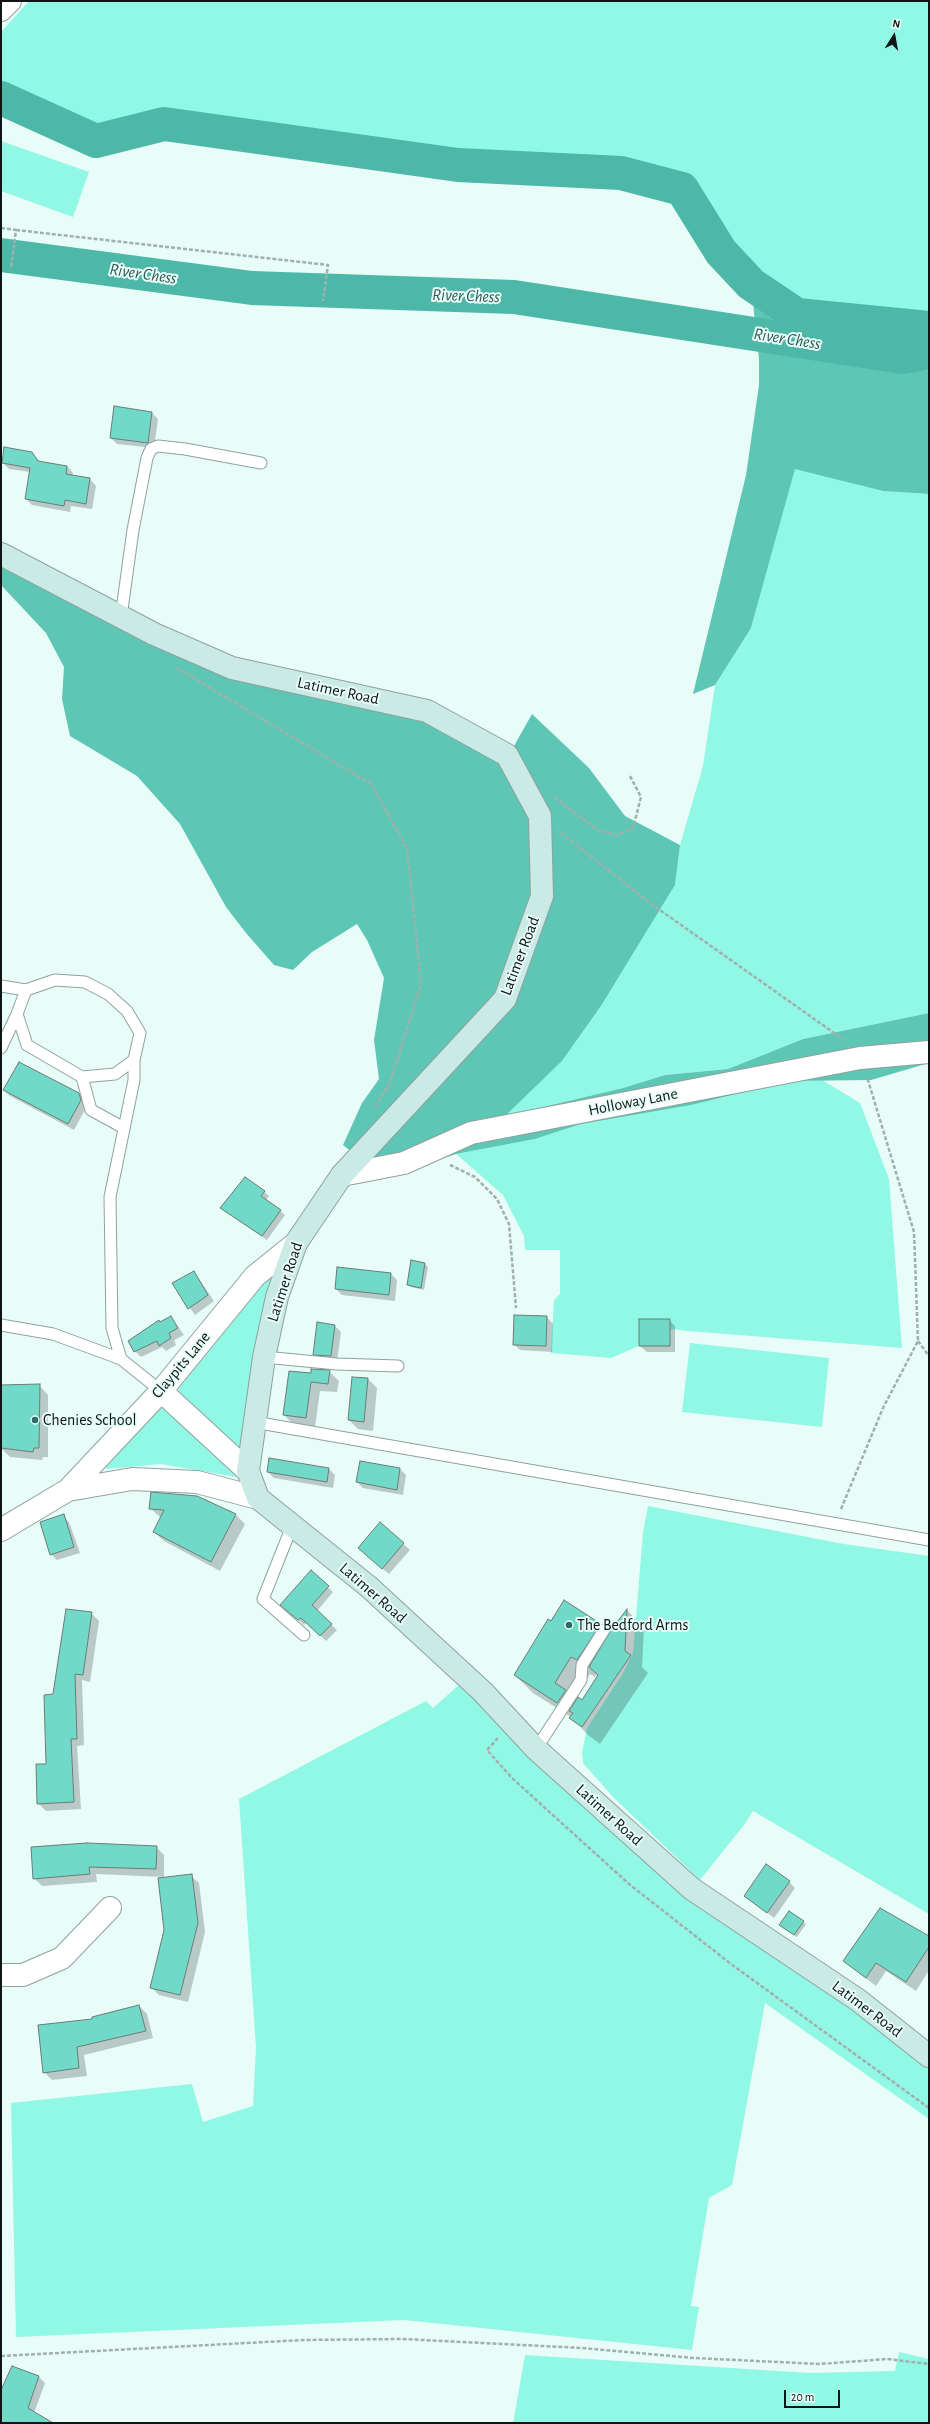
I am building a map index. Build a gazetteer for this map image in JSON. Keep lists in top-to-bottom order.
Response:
{
  "streets": {
    "street": ["Latimer Road", "Holloway Lane", "Claypits Lane"]
  },
  "crossings": [
    ["Latimer Road", "Holloway Lane"],
    ["Latimer Road", "Claypits Lane"]
  ],
  "water": ["River Chess"],
  "places": ["Chenies School", "The Bedford Arms"],
  "scale_bar": "20 m",
  "north": "top"
}
